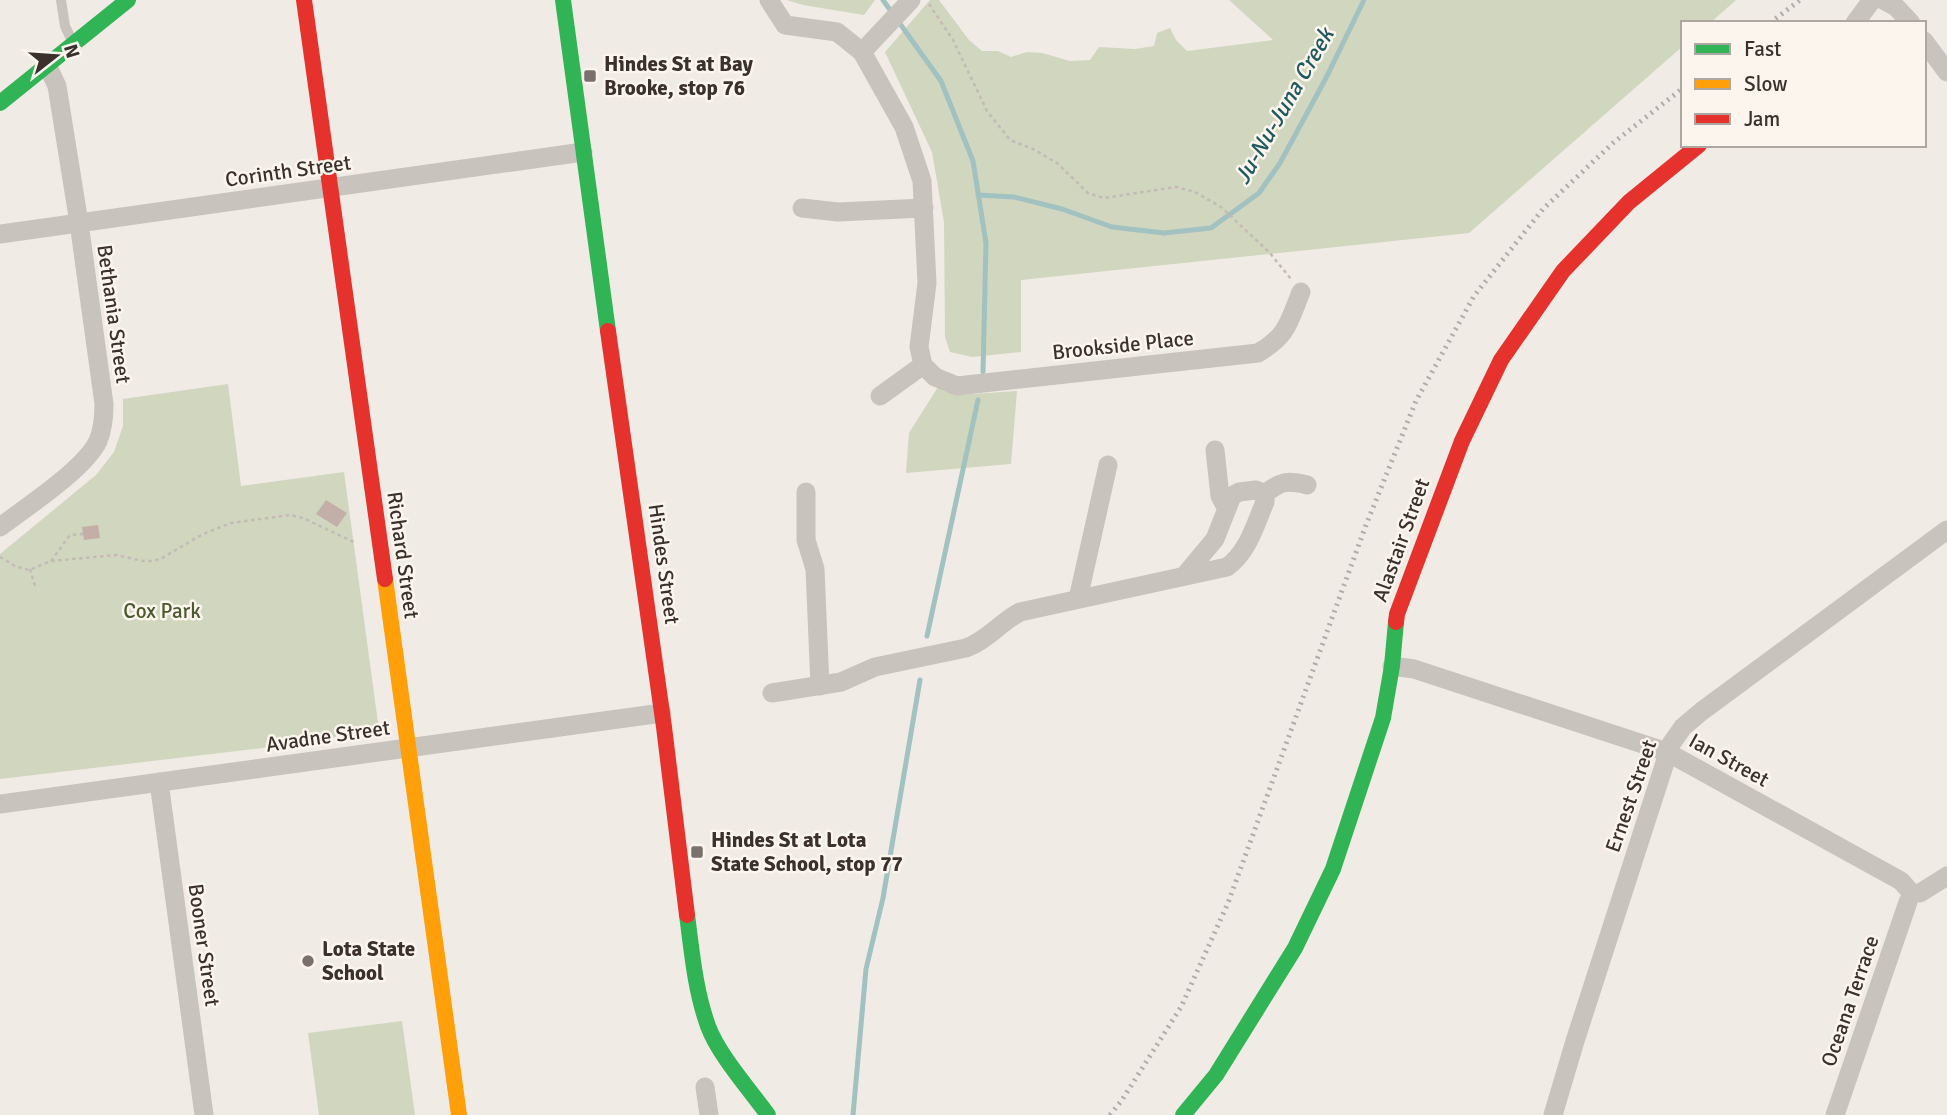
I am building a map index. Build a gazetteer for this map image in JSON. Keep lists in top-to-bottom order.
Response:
{
  "streets": {
    "street": [
      "Corinth Street",
      "Bethania Street",
      "Brookside Place",
      "Alastair Street",
      "Richard Street",
      "Hindes Street",
      "Avadne Street",
      "Ian Street",
      "Ernest Street",
      "Booner Street",
      "Oceana Terrace"
    ]
  },
  "crossings": [
    ["Corinth Street", "Bethania Street"],
    ["Corinth Street", "Richard Street"],
    ["Corinth Street", "Hindes Street"],
    ["Alastair Street", "Ian Street"],
    ["Richard Street", "Avadne Street"],
    ["Hindes Street", "Avadne Street"],
    ["Avadne Street", "Booner Street"],
    ["Ian Street", "Ernest Street"],
    ["Ian Street", "Oceana Terrace"]
  ],
  "water": ["Ju-Nu-Juna Creek"],
  "parks": ["Cox Park"],
  "places": {
    "transit": ["Hindes St at Bay Brooke, stop 76", "Hindes St at Lota State School, stop 77"],
    "other": ["Lota State School"]
  },
  "legend": ["Fast", "Slow", "Jam"],
  "north": "right"
}
